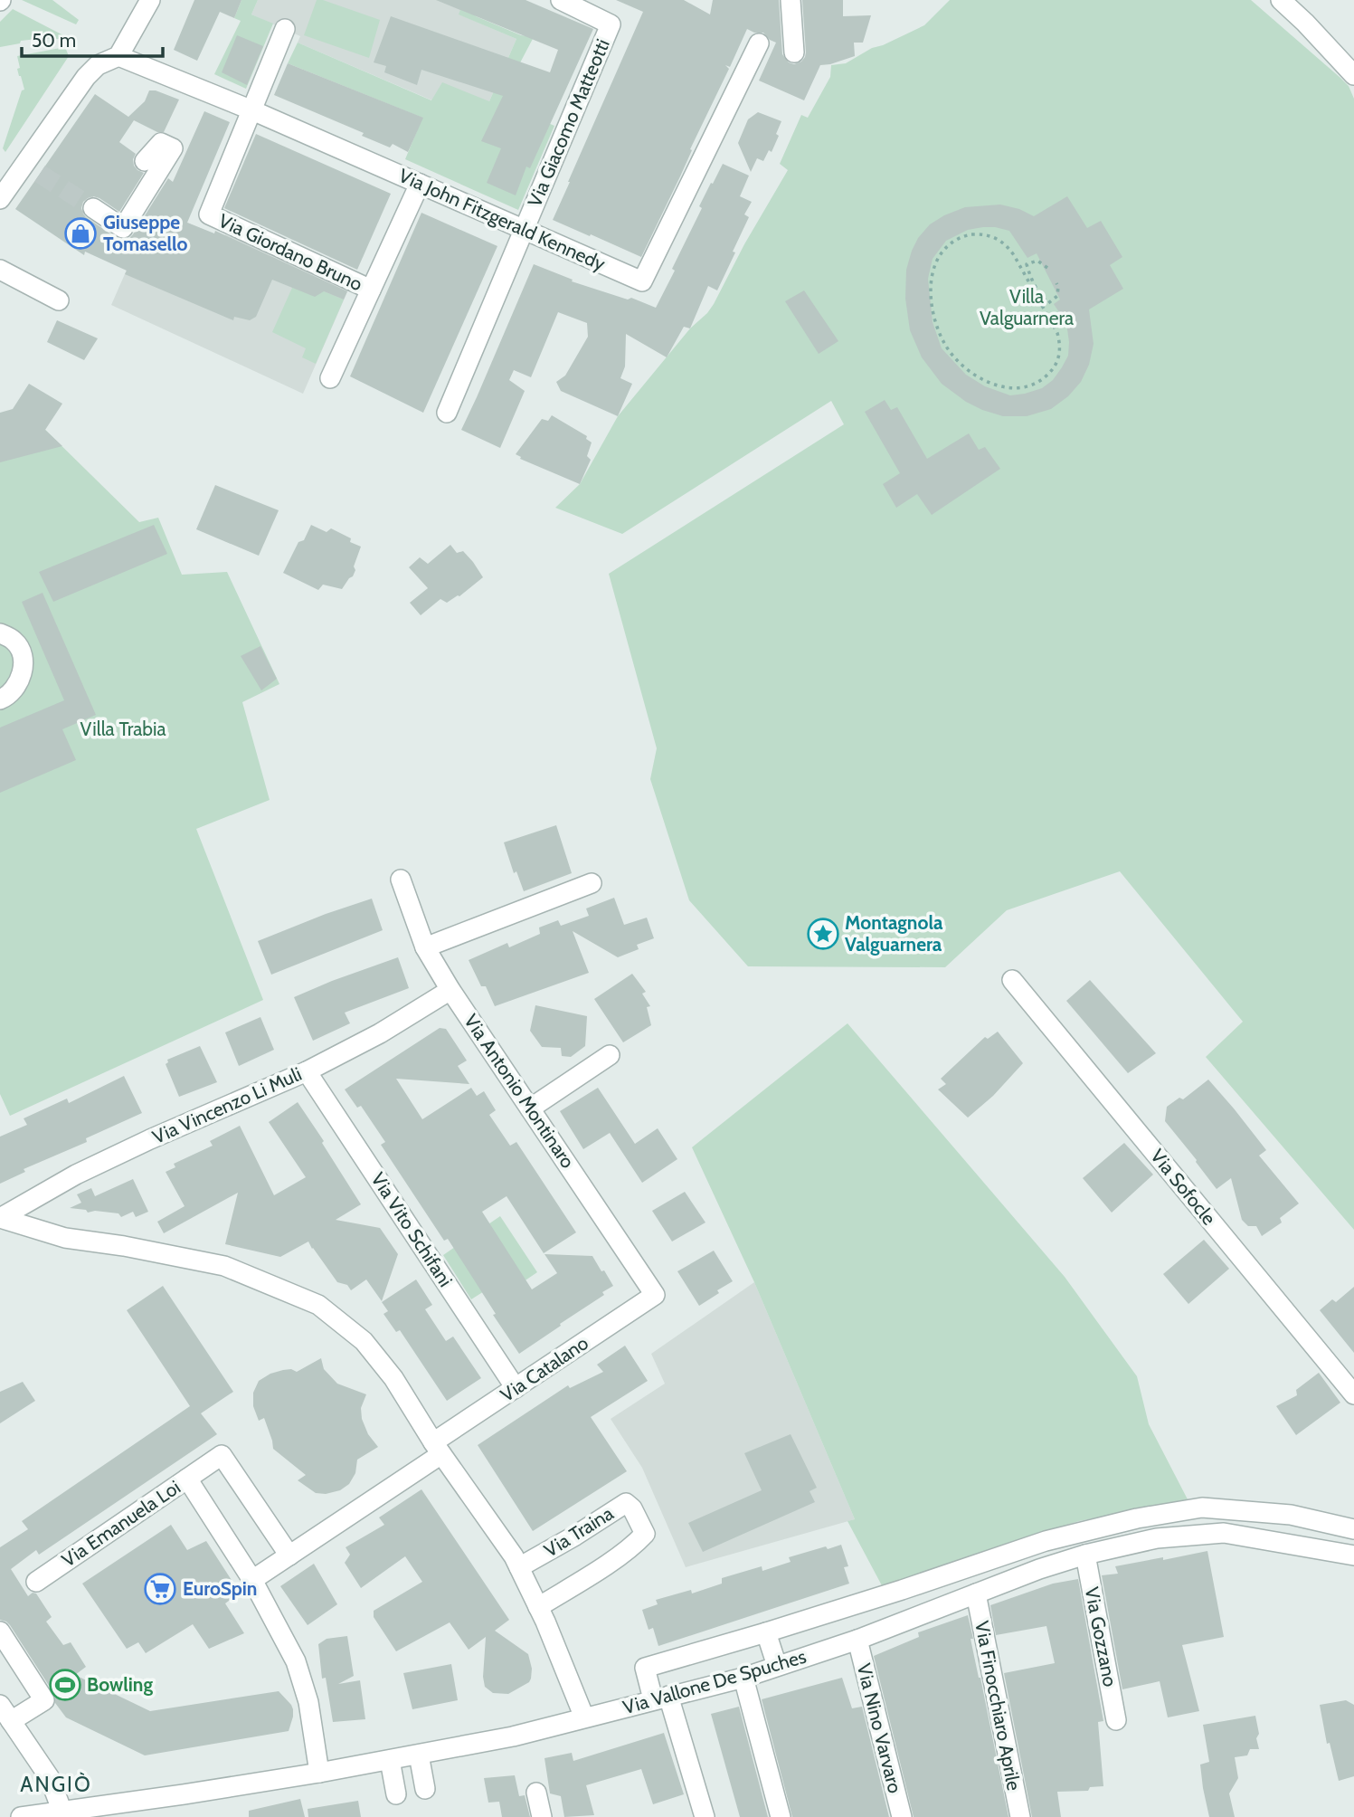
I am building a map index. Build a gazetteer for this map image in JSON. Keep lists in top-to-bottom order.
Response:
{
  "streets": {
    "street": [
      "Via Giacomo Matteotti",
      "Via John Fitzgerald Kennedy",
      "Via Giordano Bruno",
      "Via Antonio Montinaro",
      "Via Vincenzo Li Muli",
      "Via Sofocle",
      "Via Vito Schifani",
      "Via Catalano",
      "Via Emanuela Loi",
      "Via Traina",
      "Via Gozzano",
      "Via Vallone De Spuches",
      "Via Finocchiaro Aprile",
      "Via Nino Varvaro"
    ]
  },
  "crossings": [
    ["Via Giacomo Matteotti", "Via John Fitzgerald Kennedy"],
    ["Via John Fitzgerald Kennedy", "Via Giordano Bruno"],
    ["Via Antonio Montinaro", "Via Vincenzo Li Muli"],
    ["Via Antonio Montinaro", "Via Catalano"],
    ["Via Vincenzo Li Muli", "Via Vito Schifani"],
    ["Via Vito Schifani", "Via Catalano"],
    ["Via Catalano", "Via Emanuela Loi"],
    ["Via Emanuela Loi", "Via Vallone De Spuches"],
    ["Via Gozzano", "Via Vallone De Spuches"],
    ["Via Vallone De Spuches", "Via Finocchiaro Aprile"],
    ["Via Vallone De Spuches", "Via Nino Varvaro"]
  ],
  "districts": ["ANGIÒ"],
  "parks": ["Villa Valguarnera", "Villa Trabia"],
  "places": {
    "shop": ["Giuseppe Tomasello"],
    "place": ["Montagnola Valguarnera"],
    "supermarket": ["EuroSpin"],
    "sports": ["Bowling"]
  },
  "scale_bar": "50 m"
}
